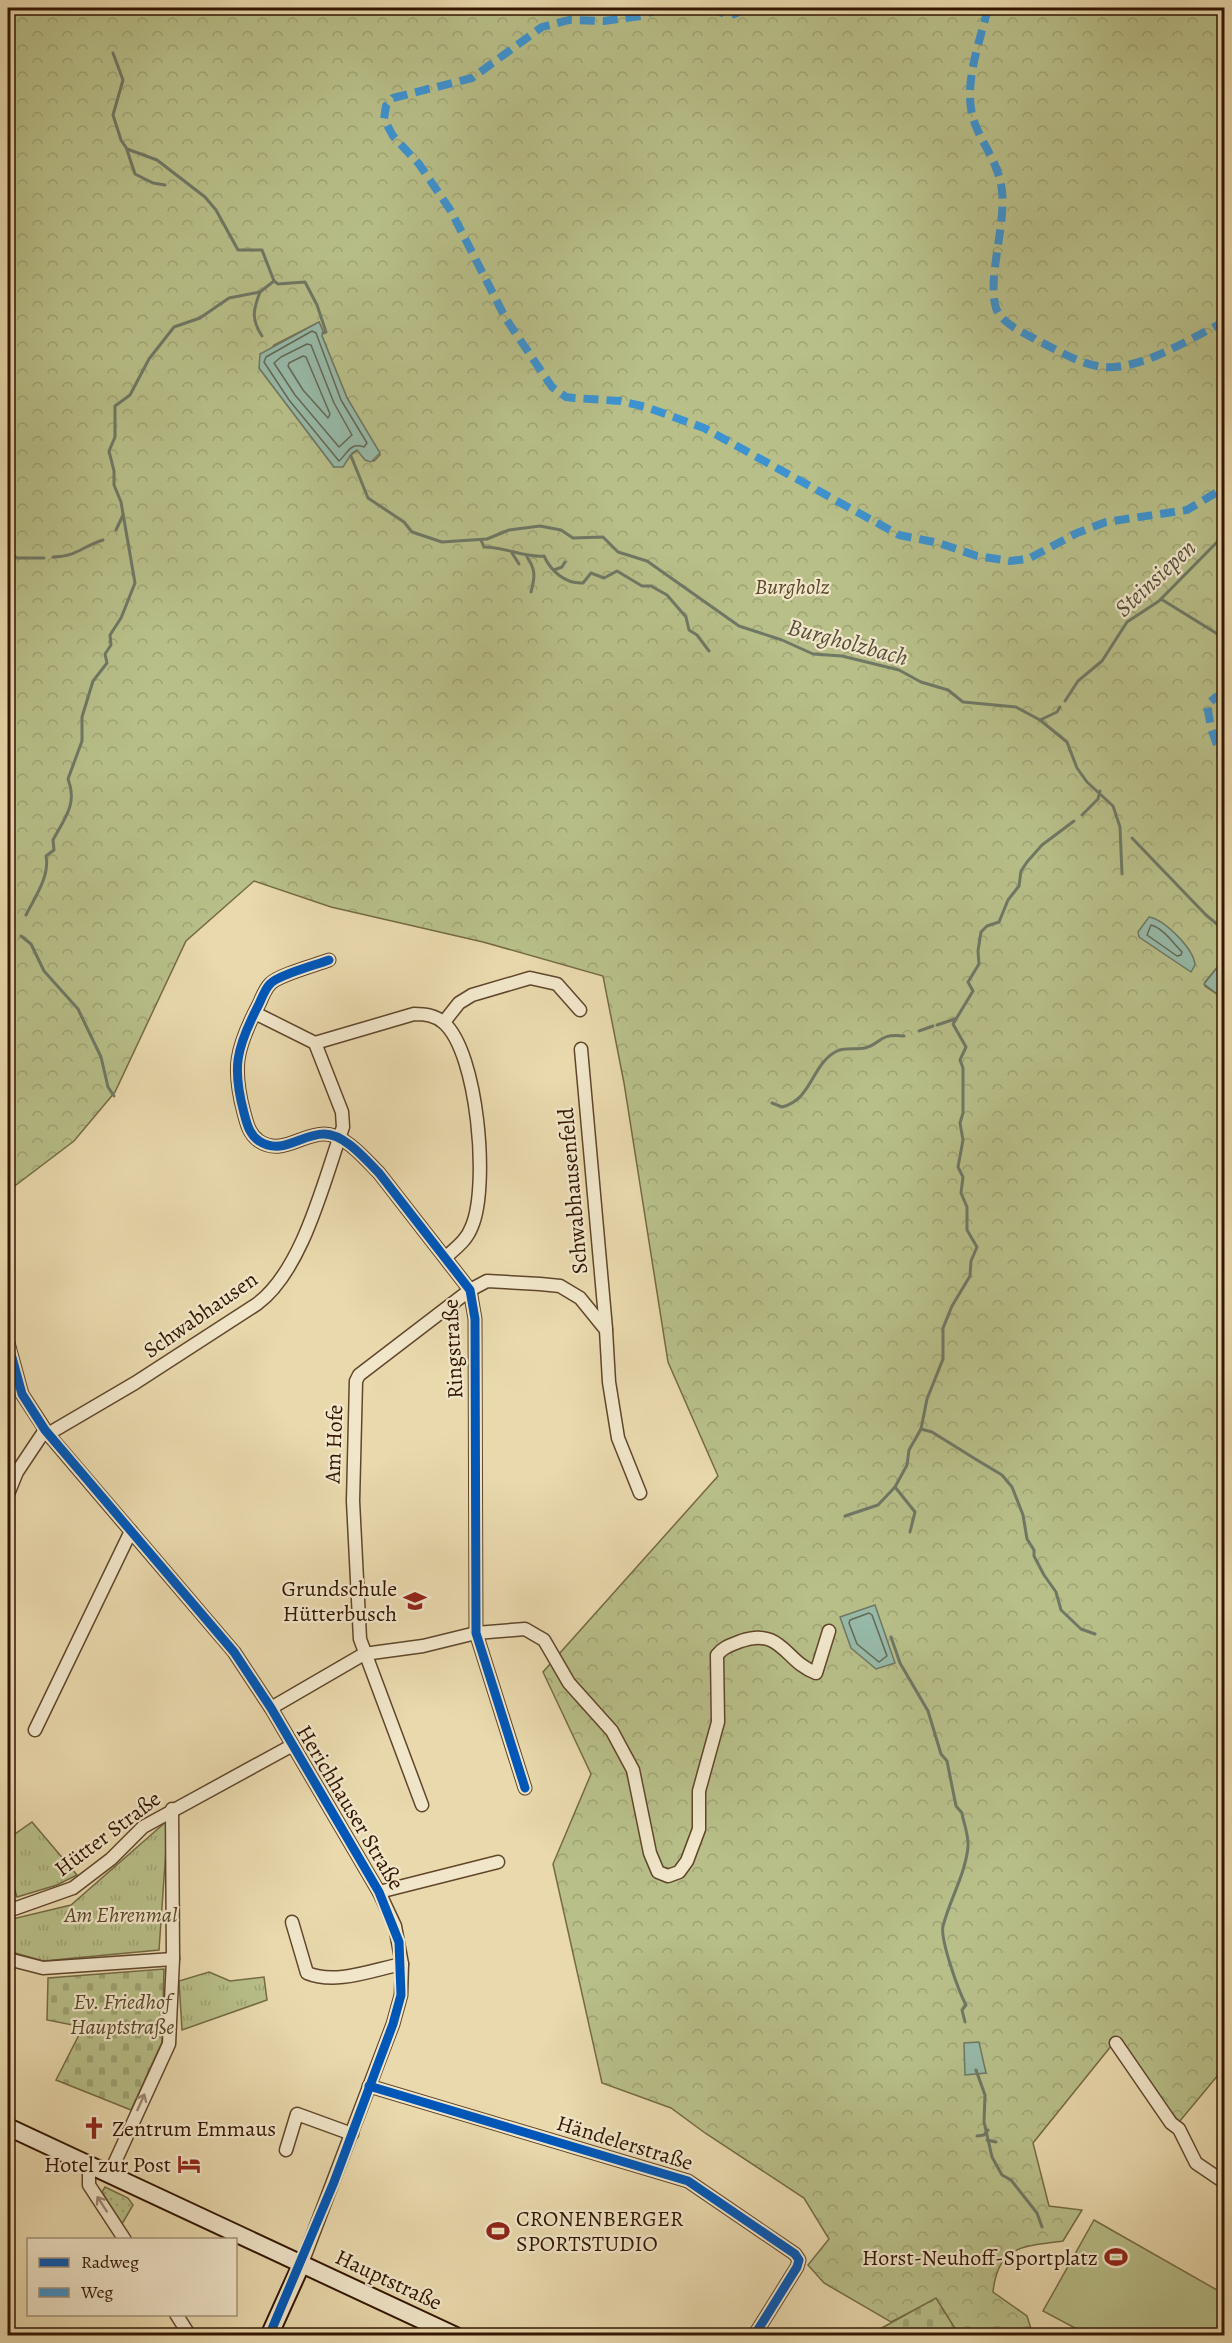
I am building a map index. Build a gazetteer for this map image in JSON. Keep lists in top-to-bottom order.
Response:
{
  "streets": {
    "main road": ["Hauptstraße"],
    "street": [
      "Schwabhausenfeld",
      "Schwabhausen",
      "Ringstraße",
      "Am Hofe",
      "Herichhauser Straße",
      "Hütter Straße",
      "Händelerstraße"
    ]
  },
  "crossings": [
    ["Schwabhausenfeld", "Ringstraße"],
    ["Schwabhausenfeld", "Am Hofe"],
    ["Schwabhausen", "Ringstraße"],
    ["Schwabhausen", "Herichhauser Straße"],
    ["Ringstraße", "Am Hofe"],
    ["Herichhauser Straße", "Hütter Straße"],
    ["Herichhauser Straße", "Händelerstraße"],
    ["Herichhauser Straße", "Hauptstraße"]
  ],
  "water": ["Steinsiepen", "Burgholzbach"],
  "parks": ["Burgholz", "Am Ehrenmal", "Ev. Friedhof Hauptstraße"],
  "places": {
    "school or university": ["Grundschule Hütterbusch"],
    "church": ["Zentrum Emmaus"],
    "hotel": ["Hotel zur Post"],
    "sports": ["CRONENBERGER SPORTSTUDIO", "Horst-Neuhoff-Sportplatz"]
  },
  "legend": ["Radweg", "Weg"]
}
